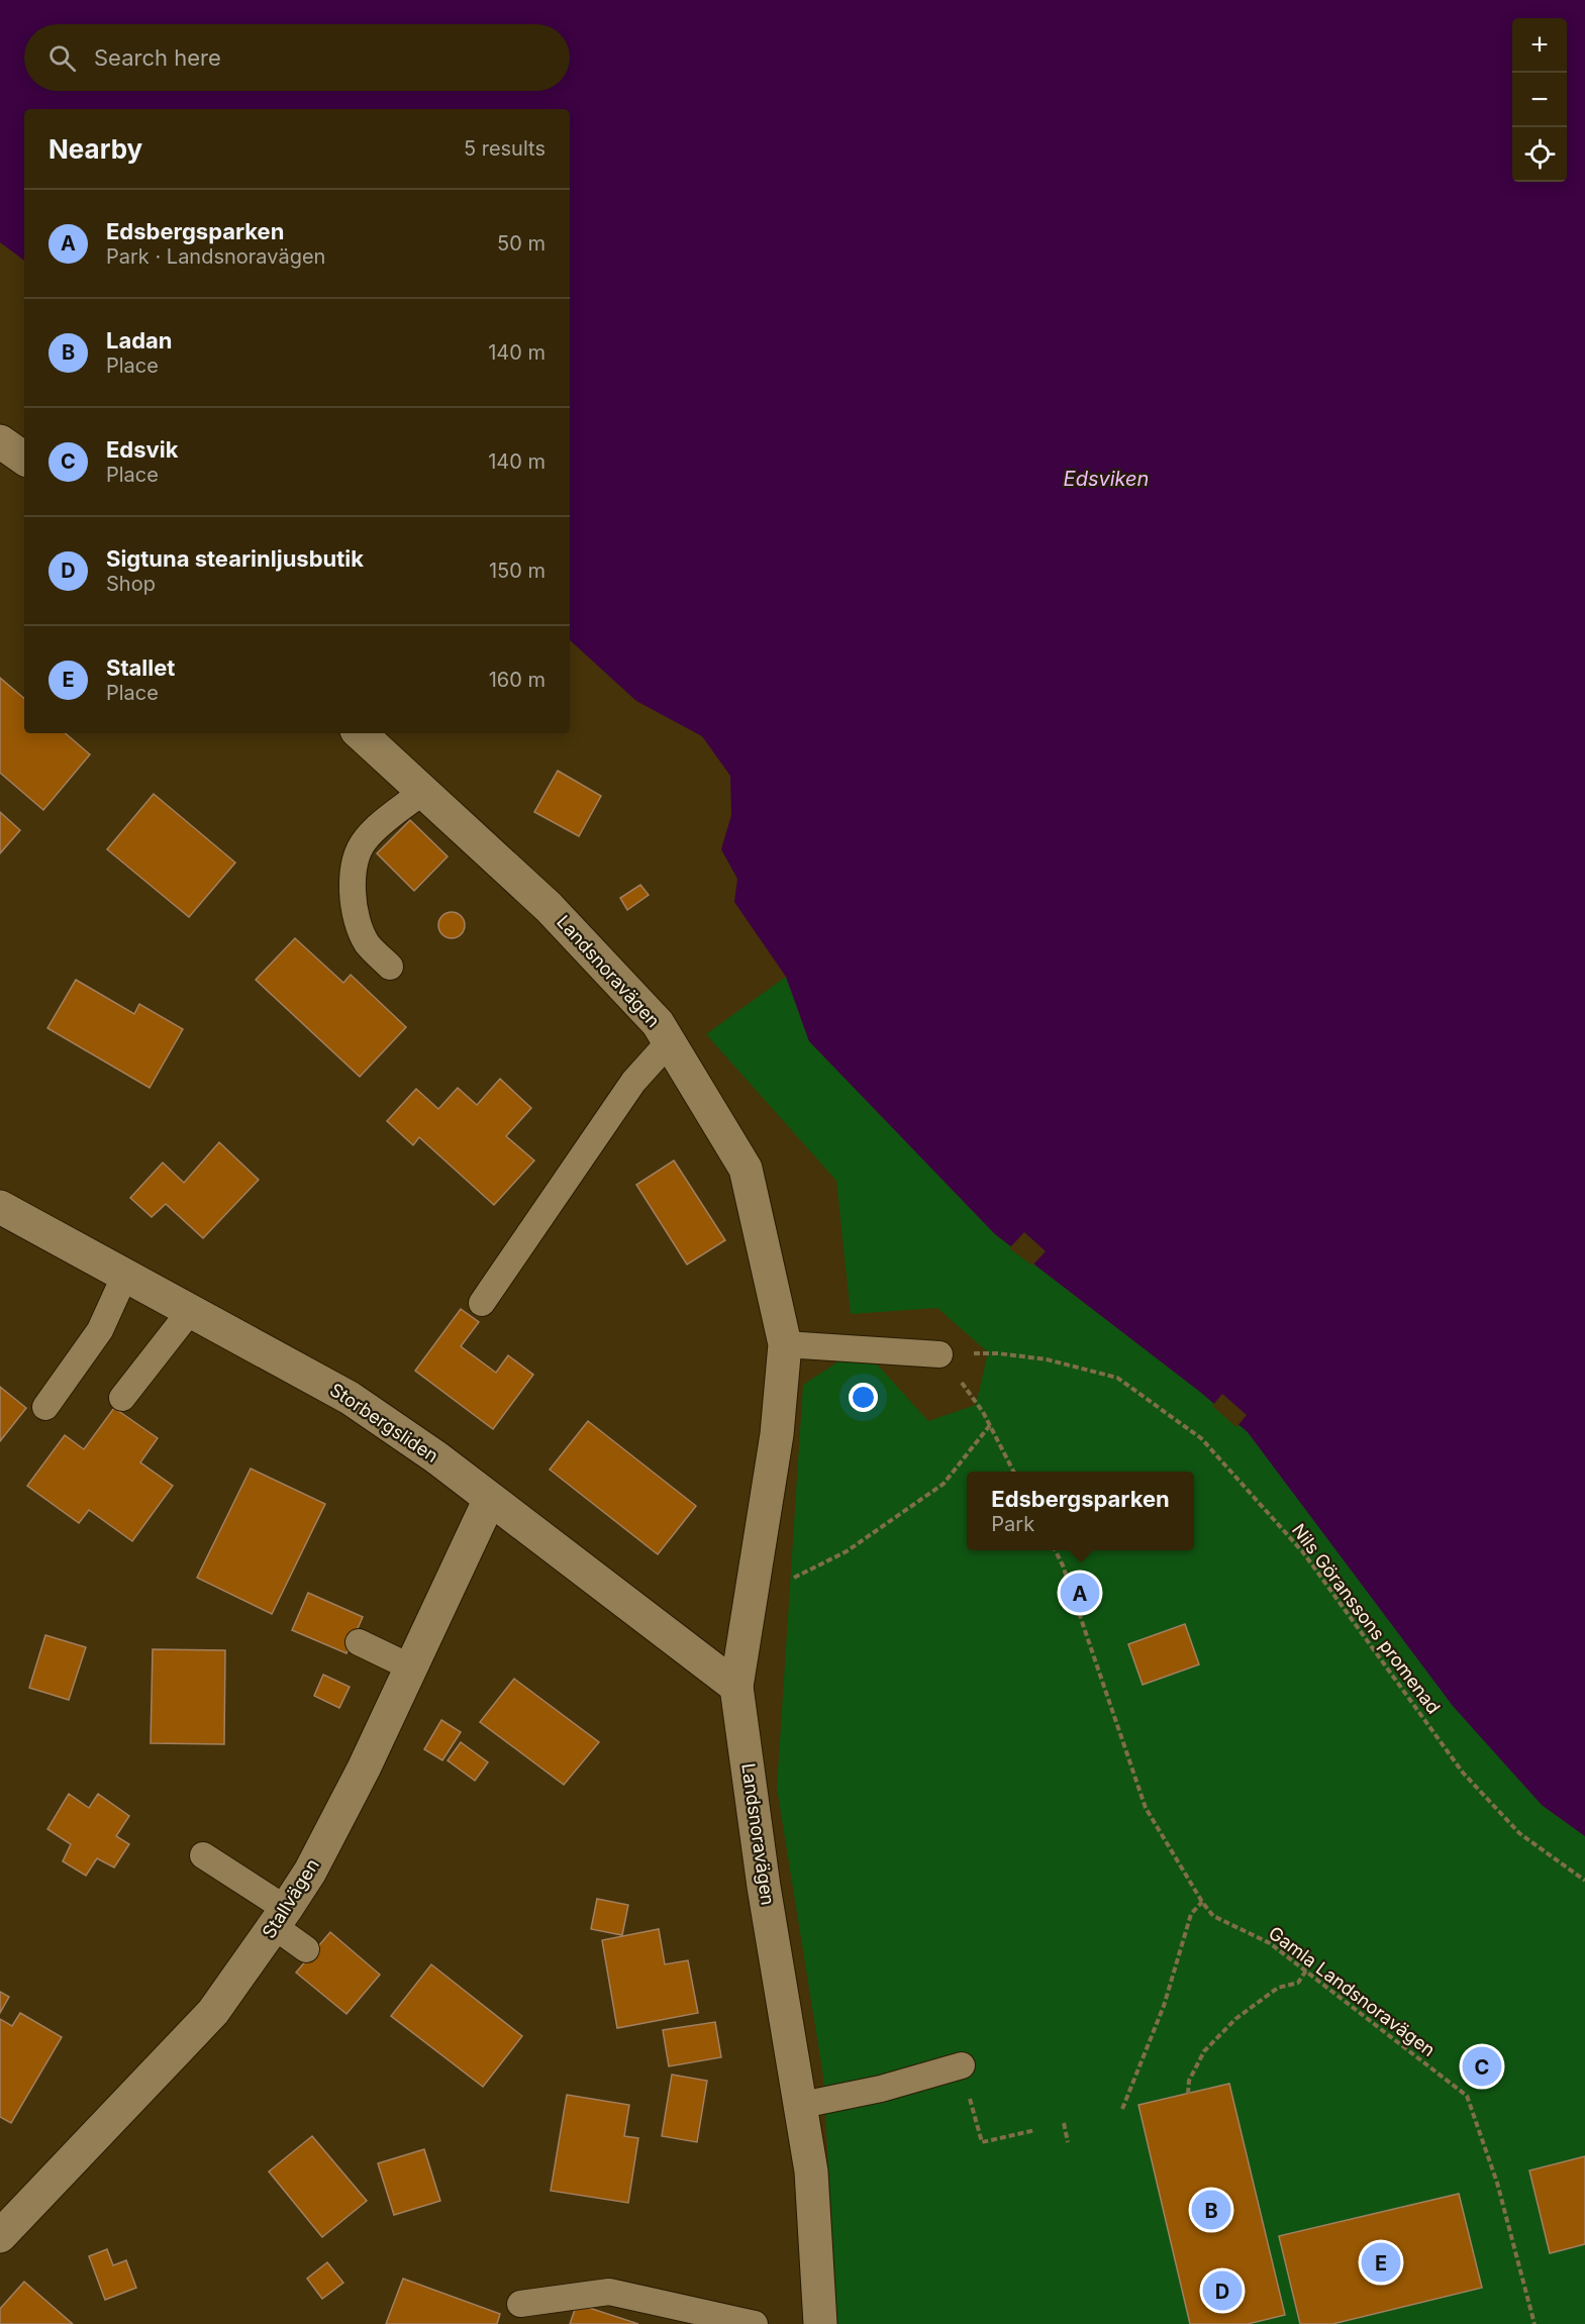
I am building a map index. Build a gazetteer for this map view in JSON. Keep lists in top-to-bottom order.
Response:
{
  "streets": {
    "street": ["Landsnoravägen", "Storbergsliden", "Stallvägen"],
    "path": ["Nils Göranssons promenad", "Gamla Landsnoravägen"]
  },
  "crossings": [
    ["Landsnoravägen", "Storbergsliden"],
    ["Storbergsliden", "Stallvägen"]
  ],
  "water": ["Edsviken"],
  "page": {
    "map_buttons": ["+", "−"],
    "search": "Search here",
    "heading": ["Nearby", "5 results"],
    "list": [
      {
        "mark": "A",
        "name": "Edsbergsparken",
        "note": "Park · Landsnoravägen",
        "value": "50 m"
      },
      {
        "mark": "B",
        "name": "Ladan",
        "note": "Place",
        "value": "140 m"
      },
      {
        "mark": "C",
        "name": "Edsvik",
        "note": "Place",
        "value": "140 m"
      },
      {
        "mark": "D",
        "name": "Sigtuna stearinljusbutik",
        "note": "Shop",
        "value": "150 m"
      },
      {
        "mark": "E",
        "name": "Stallet",
        "note": "Place",
        "value": "160 m"
      }
    ],
    "popup": ["Edsbergsparken", "Park"],
    "pins": [
      "A",
      "C",
      "B",
      "E",
      "D"
    ]
  }
}
